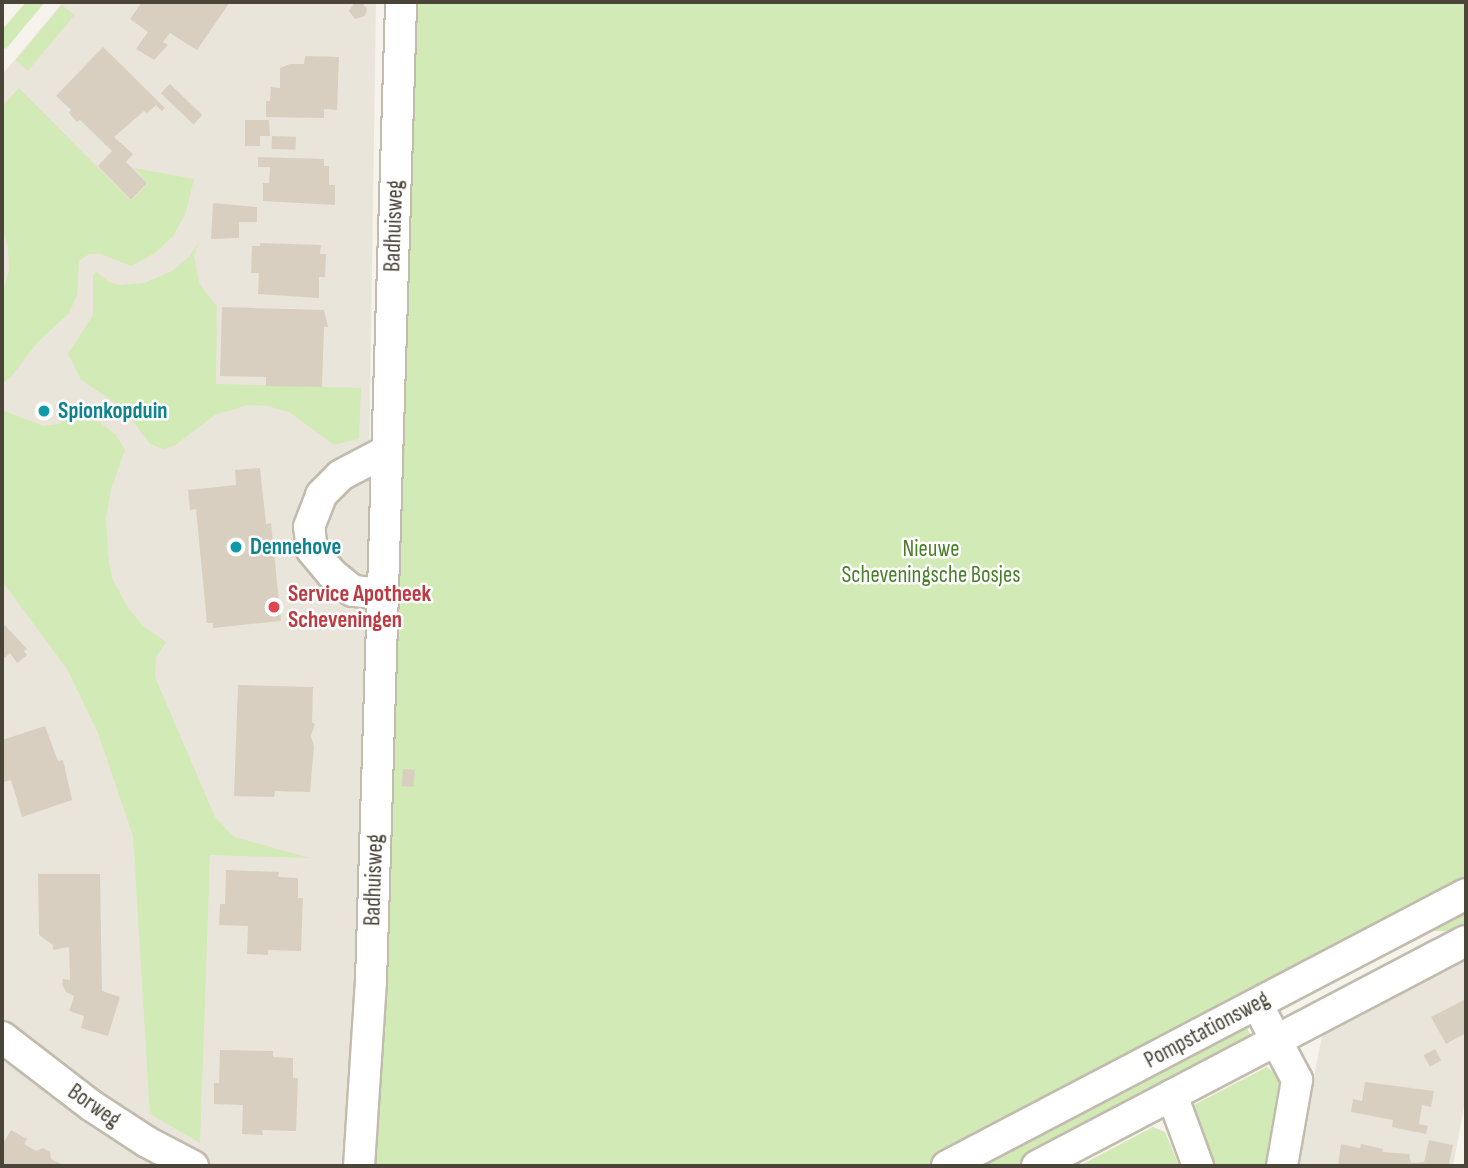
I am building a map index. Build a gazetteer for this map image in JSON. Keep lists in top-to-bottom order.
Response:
{
  "streets": {
    "street": ["Badhuisweg", "Pompstationsweg", "Borweg"]
  },
  "parks": ["Nieuwe Scheveningsche Bosjes"],
  "places": ["Spionkopduin", "Dennehove", "Service Apotheek Scheveningen"]
}
